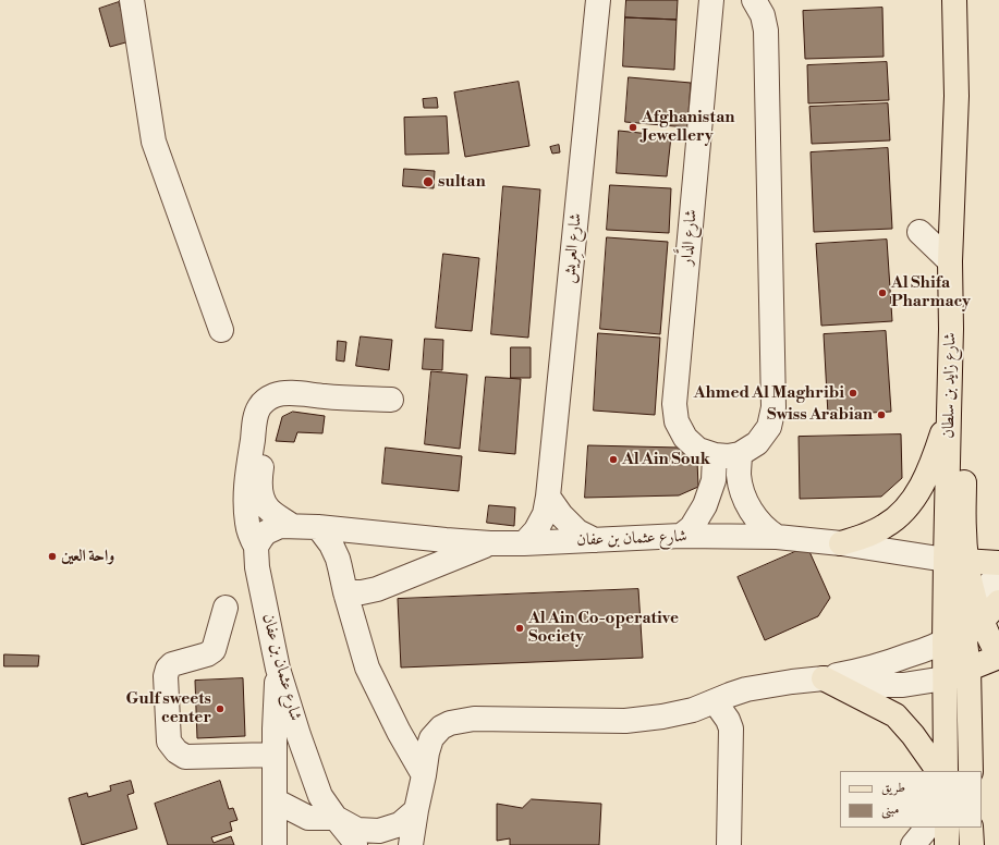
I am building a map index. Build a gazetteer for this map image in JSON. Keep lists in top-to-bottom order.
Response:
{
  "streets": {
    "main road": ["شارع زايد بن سلطان"],
    "street": ["شارع الدَّار", "شارع العِريش", "شارع عثمان بن عفان"]
  },
  "crossings": [
    ["شارع العِريش", "شارع عثمان بن عفان"],
    ["شارع زايد بن سلطان", "شارع عثمان بن عفان"]
  ],
  "places": [
    "Afghanistan Jewellery",
    "sultan",
    "Al Shifa Pharmacy",
    "Ahmed Al Maghribi",
    "Swiss Arabian",
    "Al Ain Souk",
    "واحة العين",
    "Al Ain Co-operative Society",
    "Gulf sweets center"
  ],
  "legend": ["طريق", "مبنى"]
}
